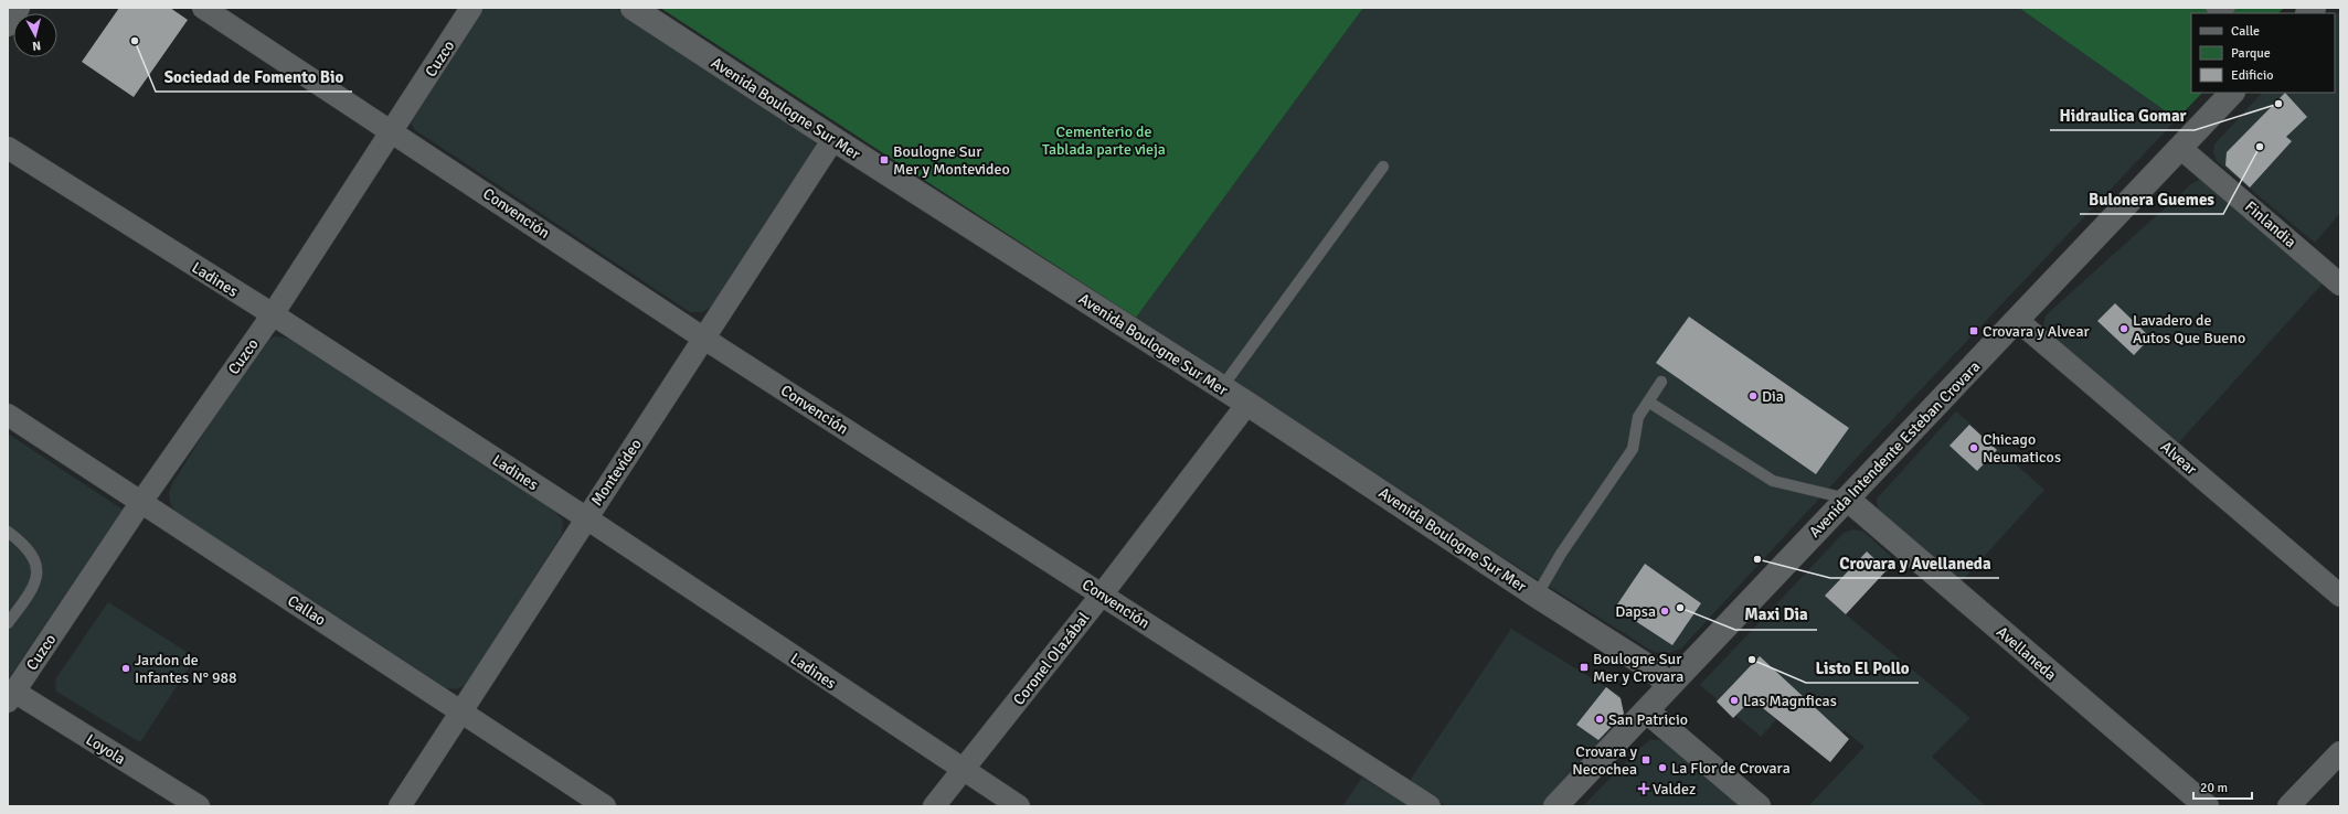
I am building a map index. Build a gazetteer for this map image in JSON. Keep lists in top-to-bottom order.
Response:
{
  "streets": {
    "main road": ["Avenida Boulogne Sur Mer", "Avenida Intendente Esteban Crovara", "Avellaneda"],
    "street": [
      "Cuzco",
      "Convención",
      "Finlandia",
      "Ladines",
      "Alvear",
      "Montevideo",
      "Callao",
      "Coronel Olazábal",
      "Loyola"
    ]
  },
  "crossings": [
    ["Cuzco", "Convención"],
    ["Cuzco", "Ladines"],
    ["Cuzco", "Callao"],
    ["Cuzco", "Loyola"],
    ["Avenida Boulogne Sur Mer", "Avenida Intendente Esteban Crovara"],
    ["Avenida Boulogne Sur Mer", "Montevideo"],
    ["Avenida Boulogne Sur Mer", "Coronel Olazábal"],
    ["Convención", "Montevideo"],
    ["Convención", "Coronel Olazábal"],
    ["Finlandia", "Avenida Intendente Esteban Crovara"],
    ["Ladines", "Montevideo"],
    ["Ladines", "Coronel Olazábal"],
    ["Avenida Intendente Esteban Crovara", "Alvear"],
    ["Avenida Intendente Esteban Crovara", "Avellaneda"],
    ["Montevideo", "Callao"]
  ],
  "parks": ["Cementerio de Tablada parte vieja"],
  "places": {
    "other": [
      "Sociedad de Fomento Bio",
      "Hidraulica Gomar",
      "Bulonera Guemes",
      "Lavadero de Autos Que Bueno",
      "Dia",
      "Chicago Neumaticos",
      "Crovara y Avellaneda",
      "Maxi Dia",
      "Dapsa",
      "Listo El Pollo",
      "Jardon de Infantes N° 988",
      "Las Magnficas",
      "San Patricio",
      "La Flor de Crovara"
    ],
    "transit": [
      "Boulogne Sur Mer y Montevideo",
      "Crovara y Alvear",
      "Boulogne Sur Mer y Crovara",
      "Crovara y Necochea"
    ],
    "health": ["Valdez"]
  },
  "legend": ["Calle", "Parque", "Edificio"],
  "scale_bar": "20 m",
  "north": "bottom"
}
